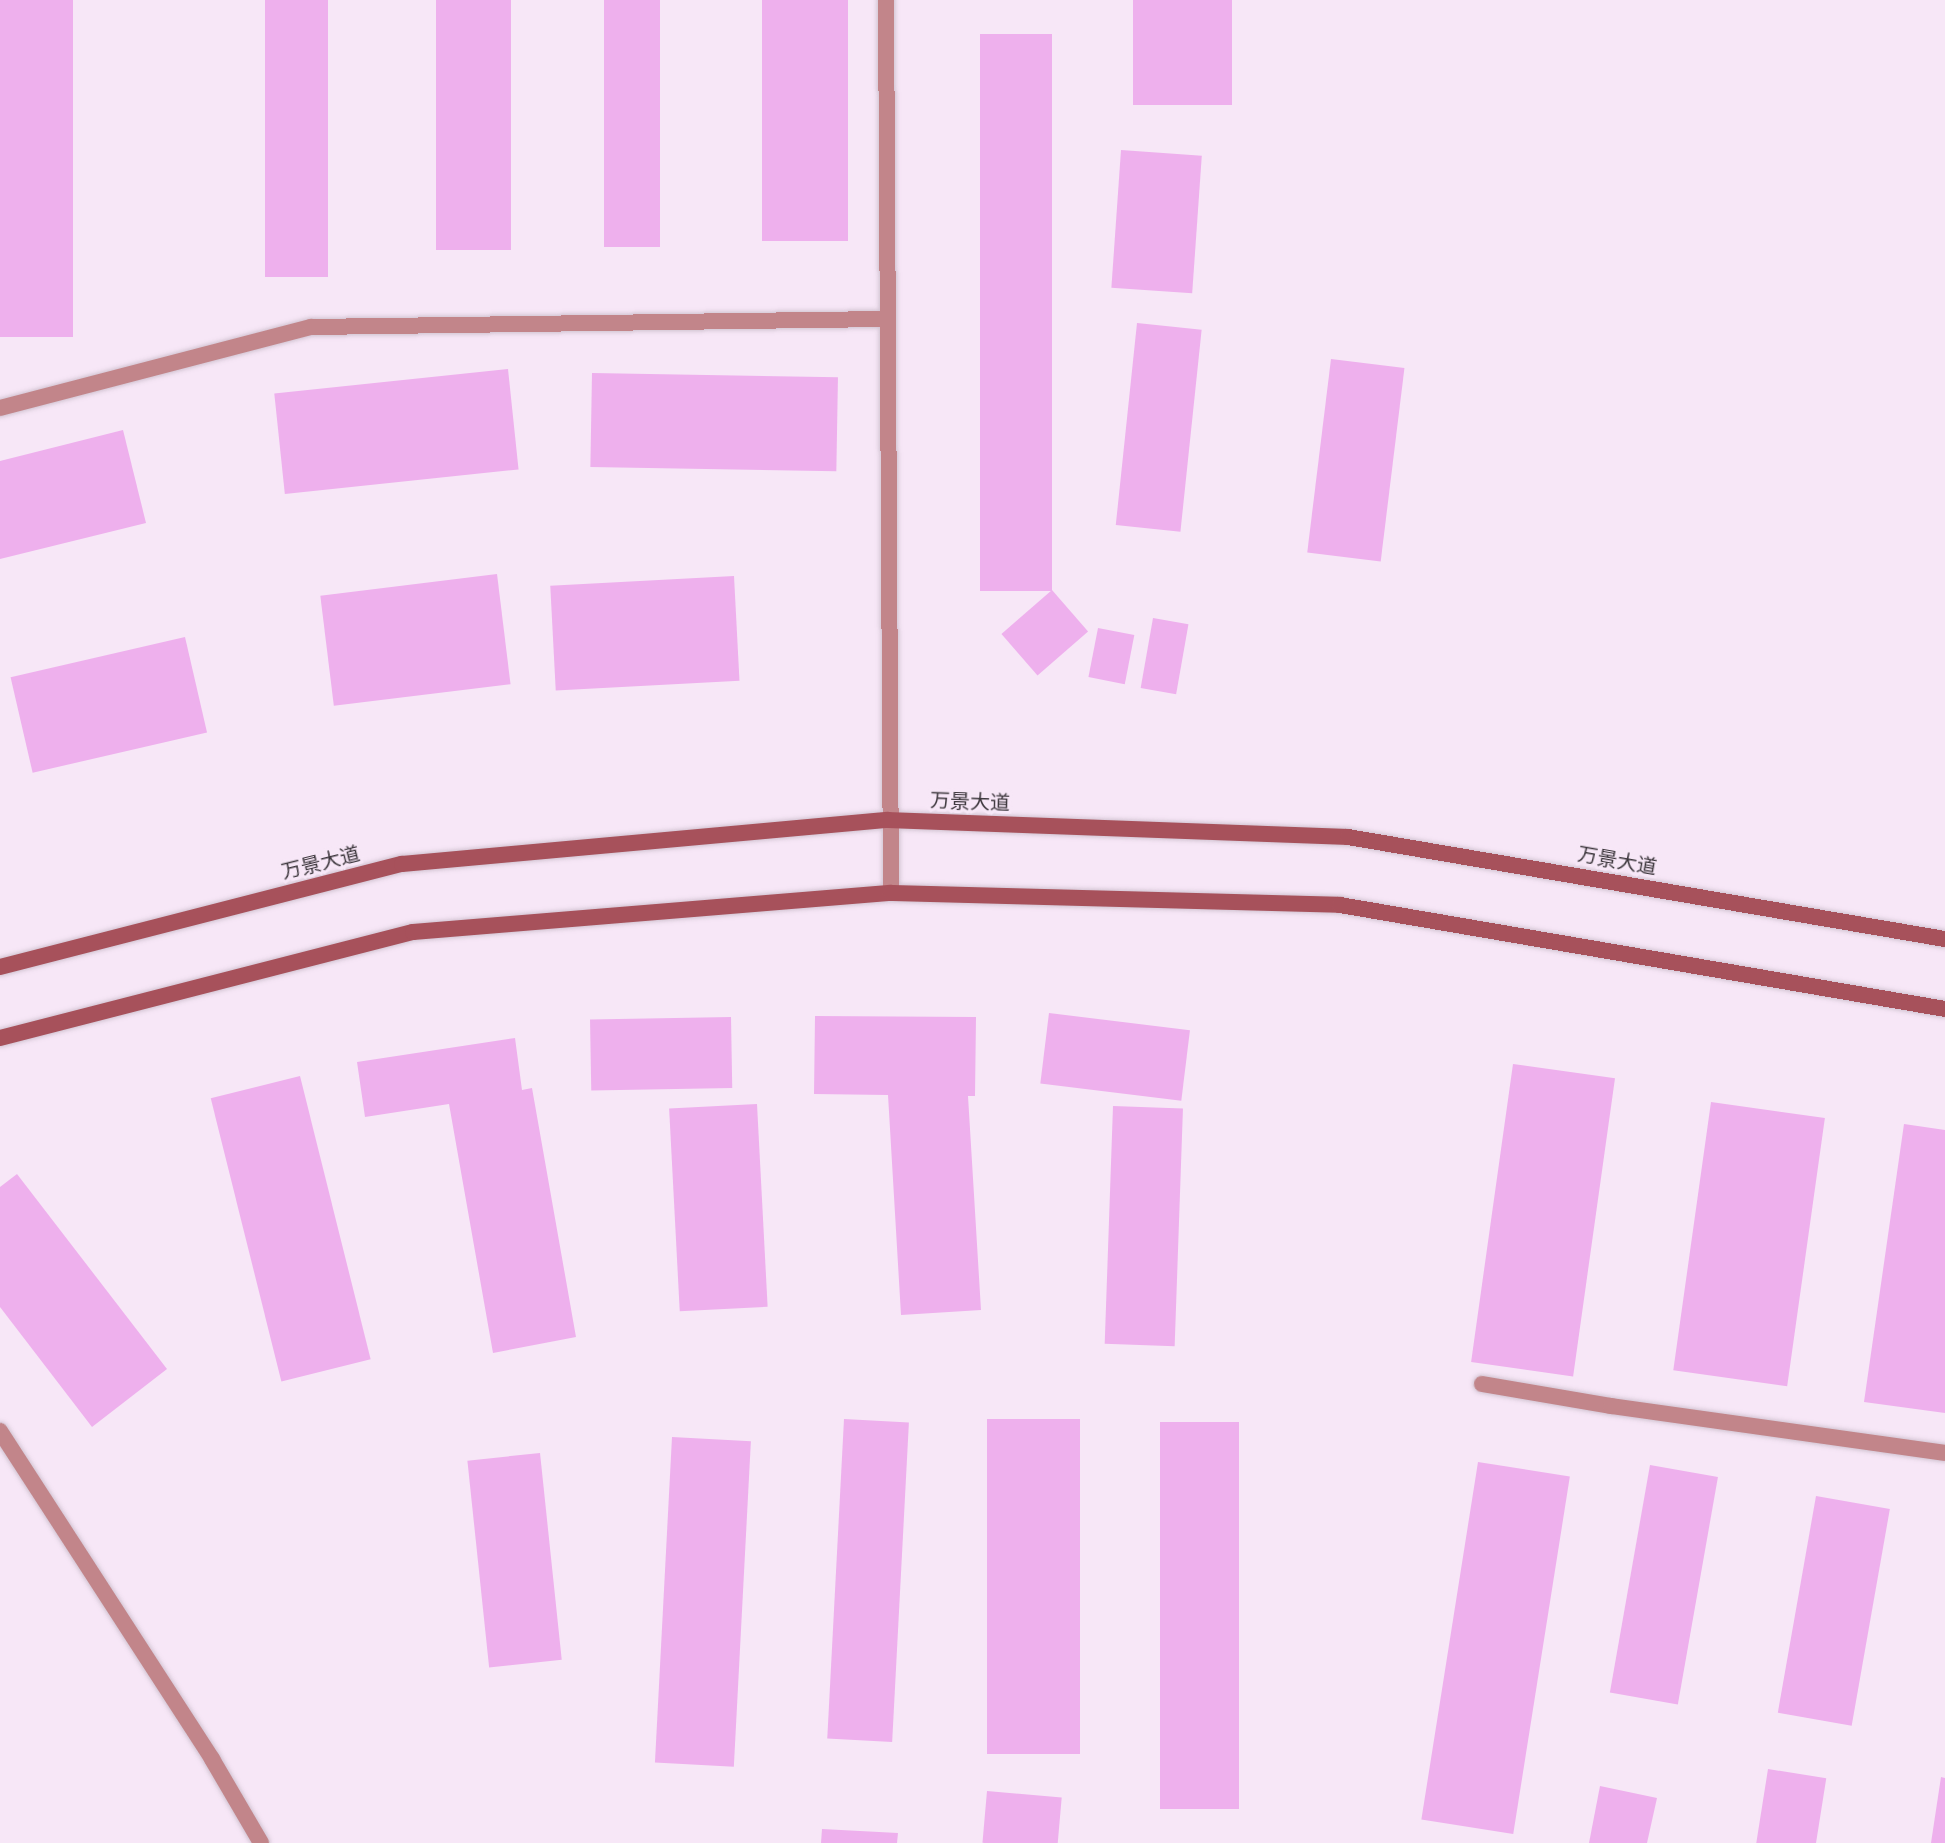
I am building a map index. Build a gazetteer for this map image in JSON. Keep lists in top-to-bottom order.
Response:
{
  "streets": {
    "main road": ["万景大道"]
  }
}
